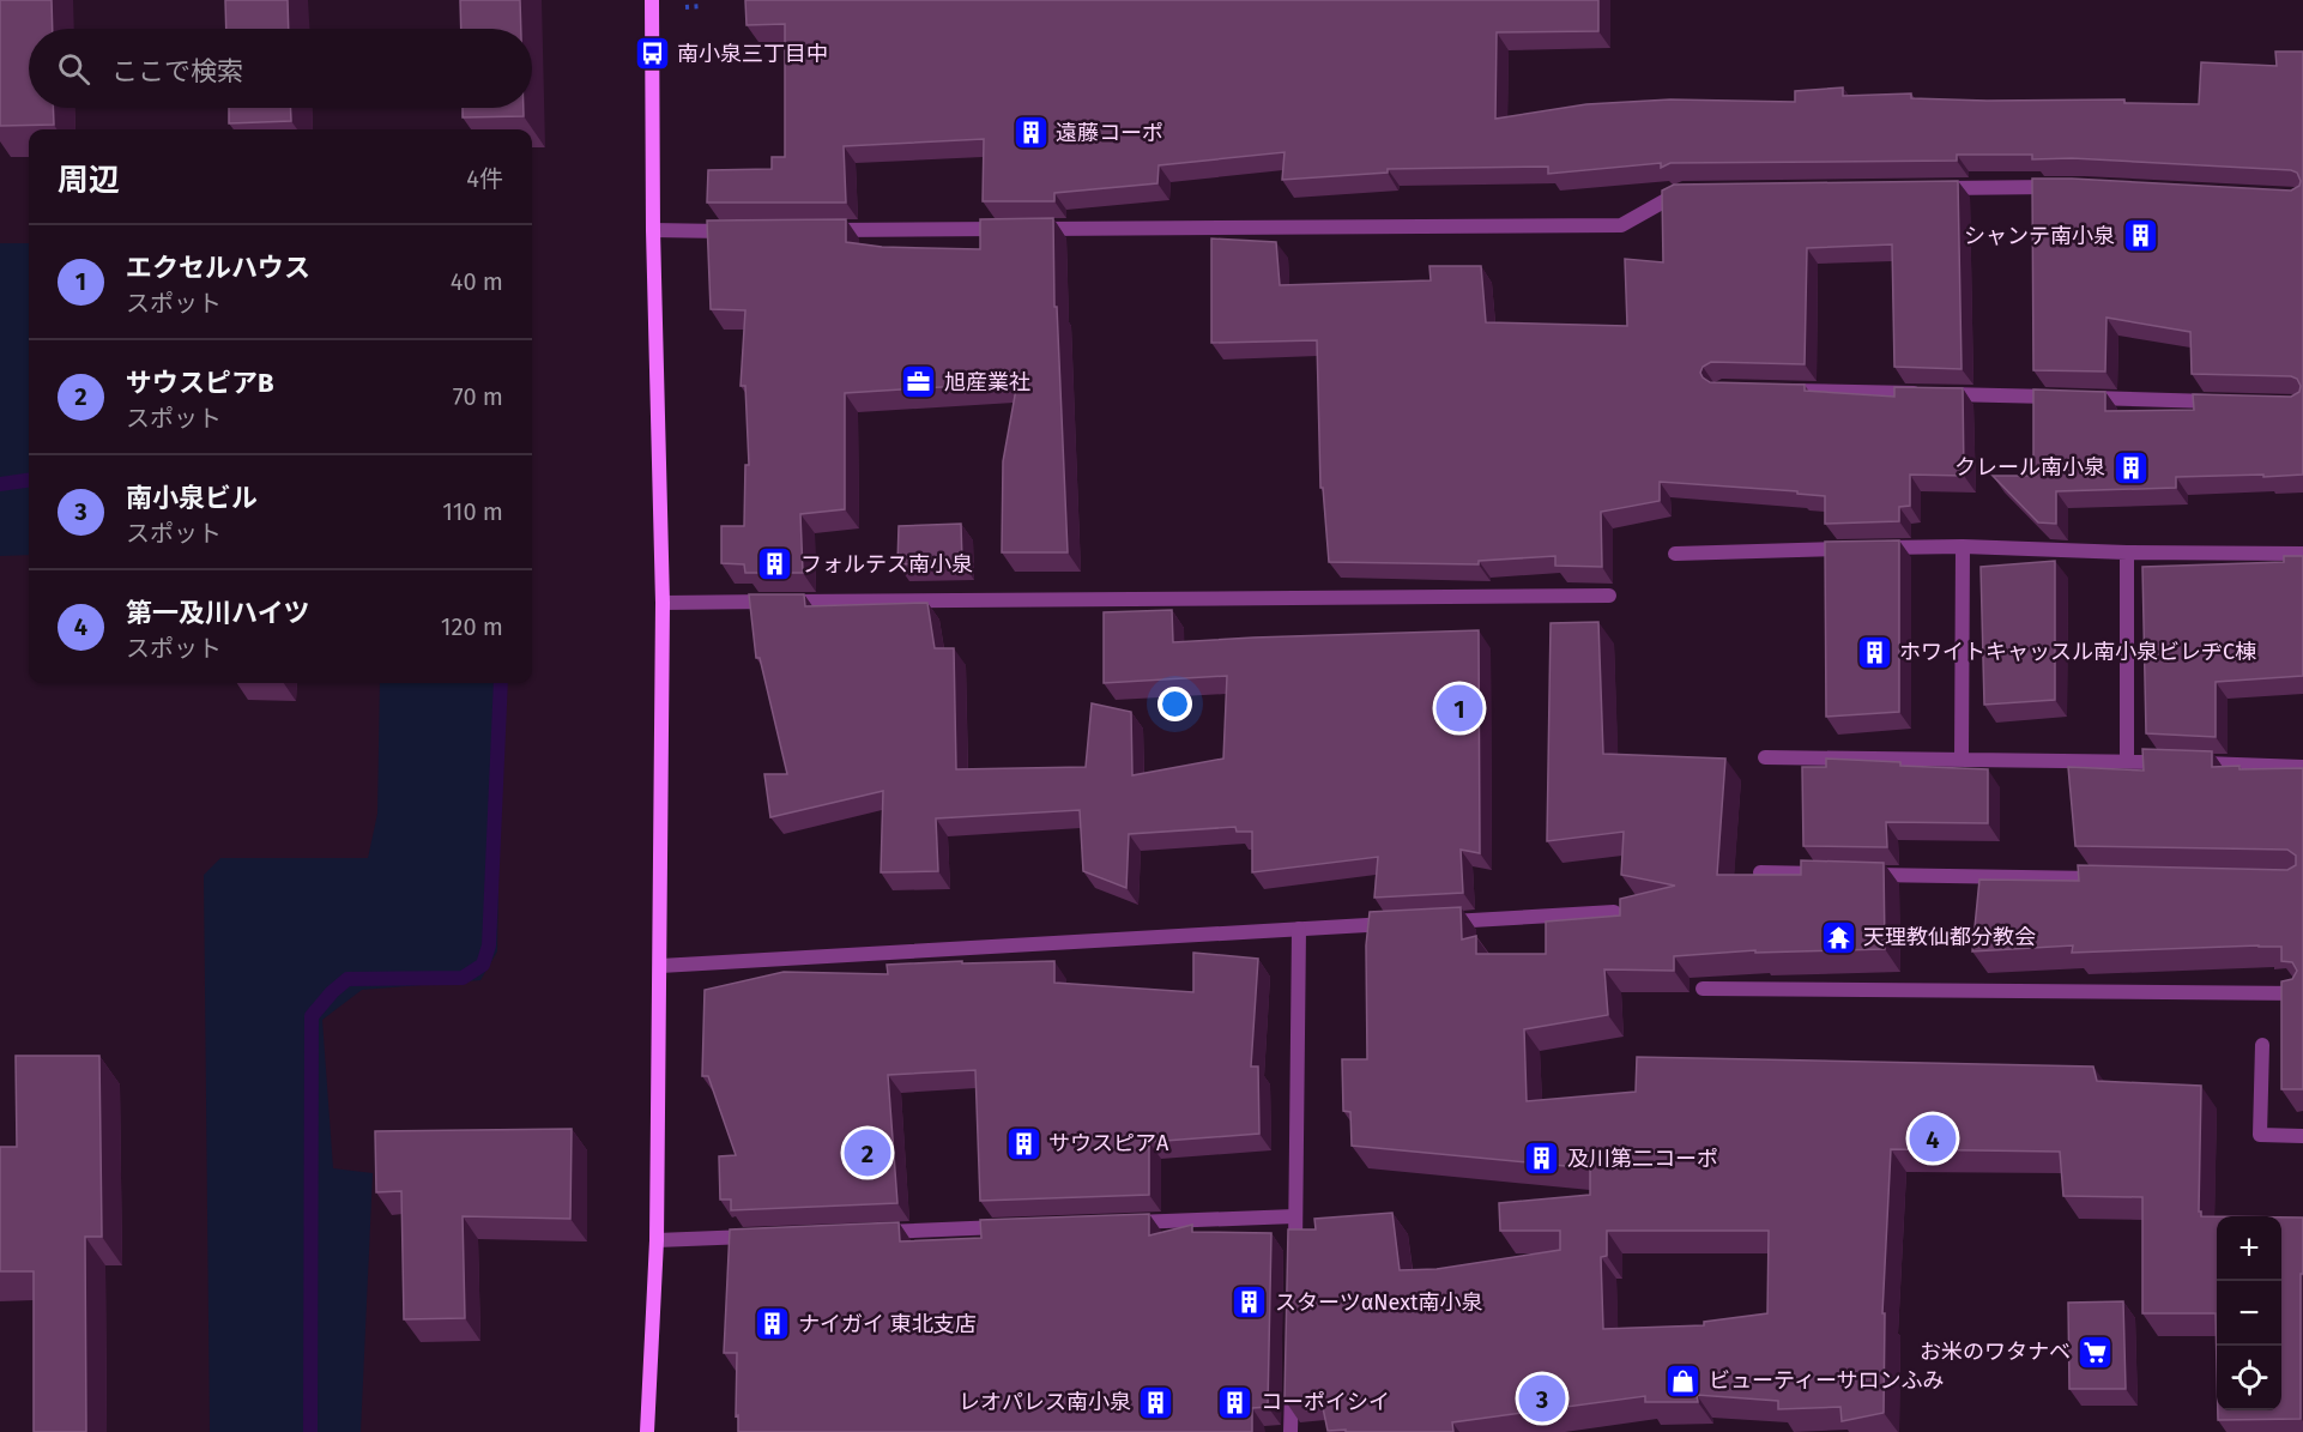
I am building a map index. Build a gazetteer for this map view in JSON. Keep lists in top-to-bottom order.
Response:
{
  "places": {
    "bus stop": ["南小泉三丁目中"],
    "building": [
      "遠藤コーポ",
      "シャンテ南小泉",
      "クレール南小泉",
      "フォルテス南小泉",
      "ホワイトキャッスル南小泉ビレヂC棟",
      "サウスピアA",
      "及川第二コーポ",
      "スターツαNext南小泉",
      "ナイガイ 東北支店",
      "レオパレス南小泉",
      "コーポイシイ"
    ],
    "office": ["旭産業社"],
    "temple": ["天理教仙都分教会"],
    "supermarket": ["お米のワタナベ"],
    "shop": ["ビューティーサロンふみ"]
  },
  "page": {
    "search": "ここで検索",
    "heading": ["周辺", "4件"],
    "list": [
      {
        "mark": "1",
        "name": "エクセルハウス",
        "note": "スポット",
        "value": "40 m"
      },
      {
        "mark": "2",
        "name": "サウスピアB",
        "note": "スポット",
        "value": "70 m"
      },
      {
        "mark": "3",
        "name": "南小泉ビル",
        "note": "スポット",
        "value": "110 m"
      },
      {
        "mark": "4",
        "name": "第一及川ハイツ",
        "note": "スポット",
        "value": "120 m"
      }
    ],
    "pins": [
      "1",
      "4",
      "2",
      "3"
    ],
    "map_buttons": ["+", "−"]
  }
}
